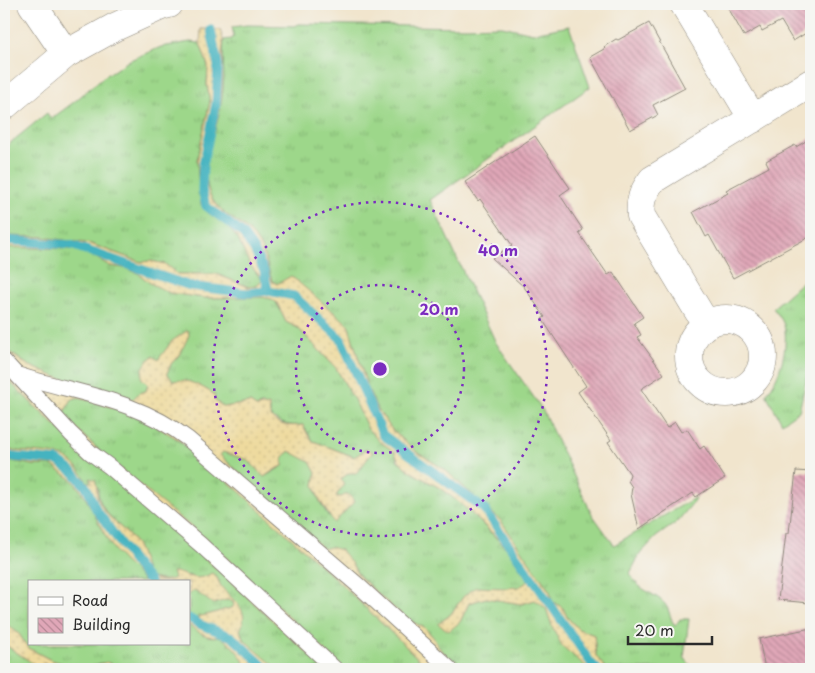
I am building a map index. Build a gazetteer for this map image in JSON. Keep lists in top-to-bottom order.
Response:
{
  "legend": ["Road", "Building"],
  "scale_bar": "20 m",
  "rings": ["40 m", "20 m"]
}
